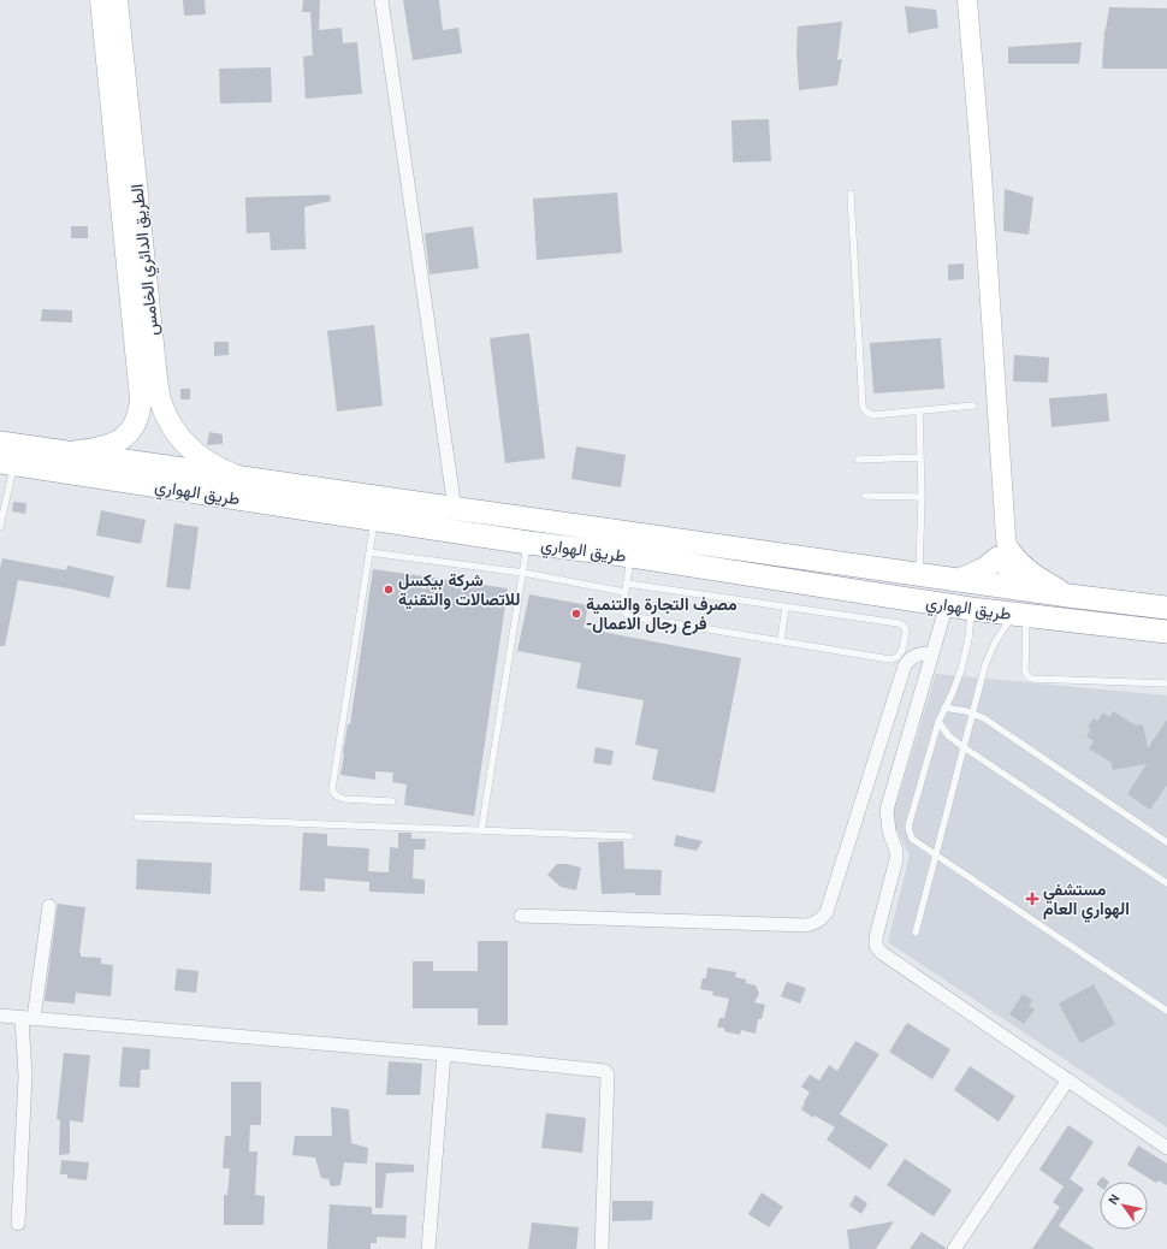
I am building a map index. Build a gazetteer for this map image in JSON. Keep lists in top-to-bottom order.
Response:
{
  "streets": {
    "highway": ["طريق الهواري"],
    "main road": ["الطريق الدائري الخامس"]
  },
  "crossings": [
    ["الطريق الدائري الخامس", "طريق الهواري"]
  ],
  "places": {
    "other": ["شركة بيكسل للاتصالات والتقنية", "مصرف التجارة والتنمية -فرع رجال الاعمال"],
    "health": ["مستشفي الهواري العام"]
  },
  "north": "top left"
}
